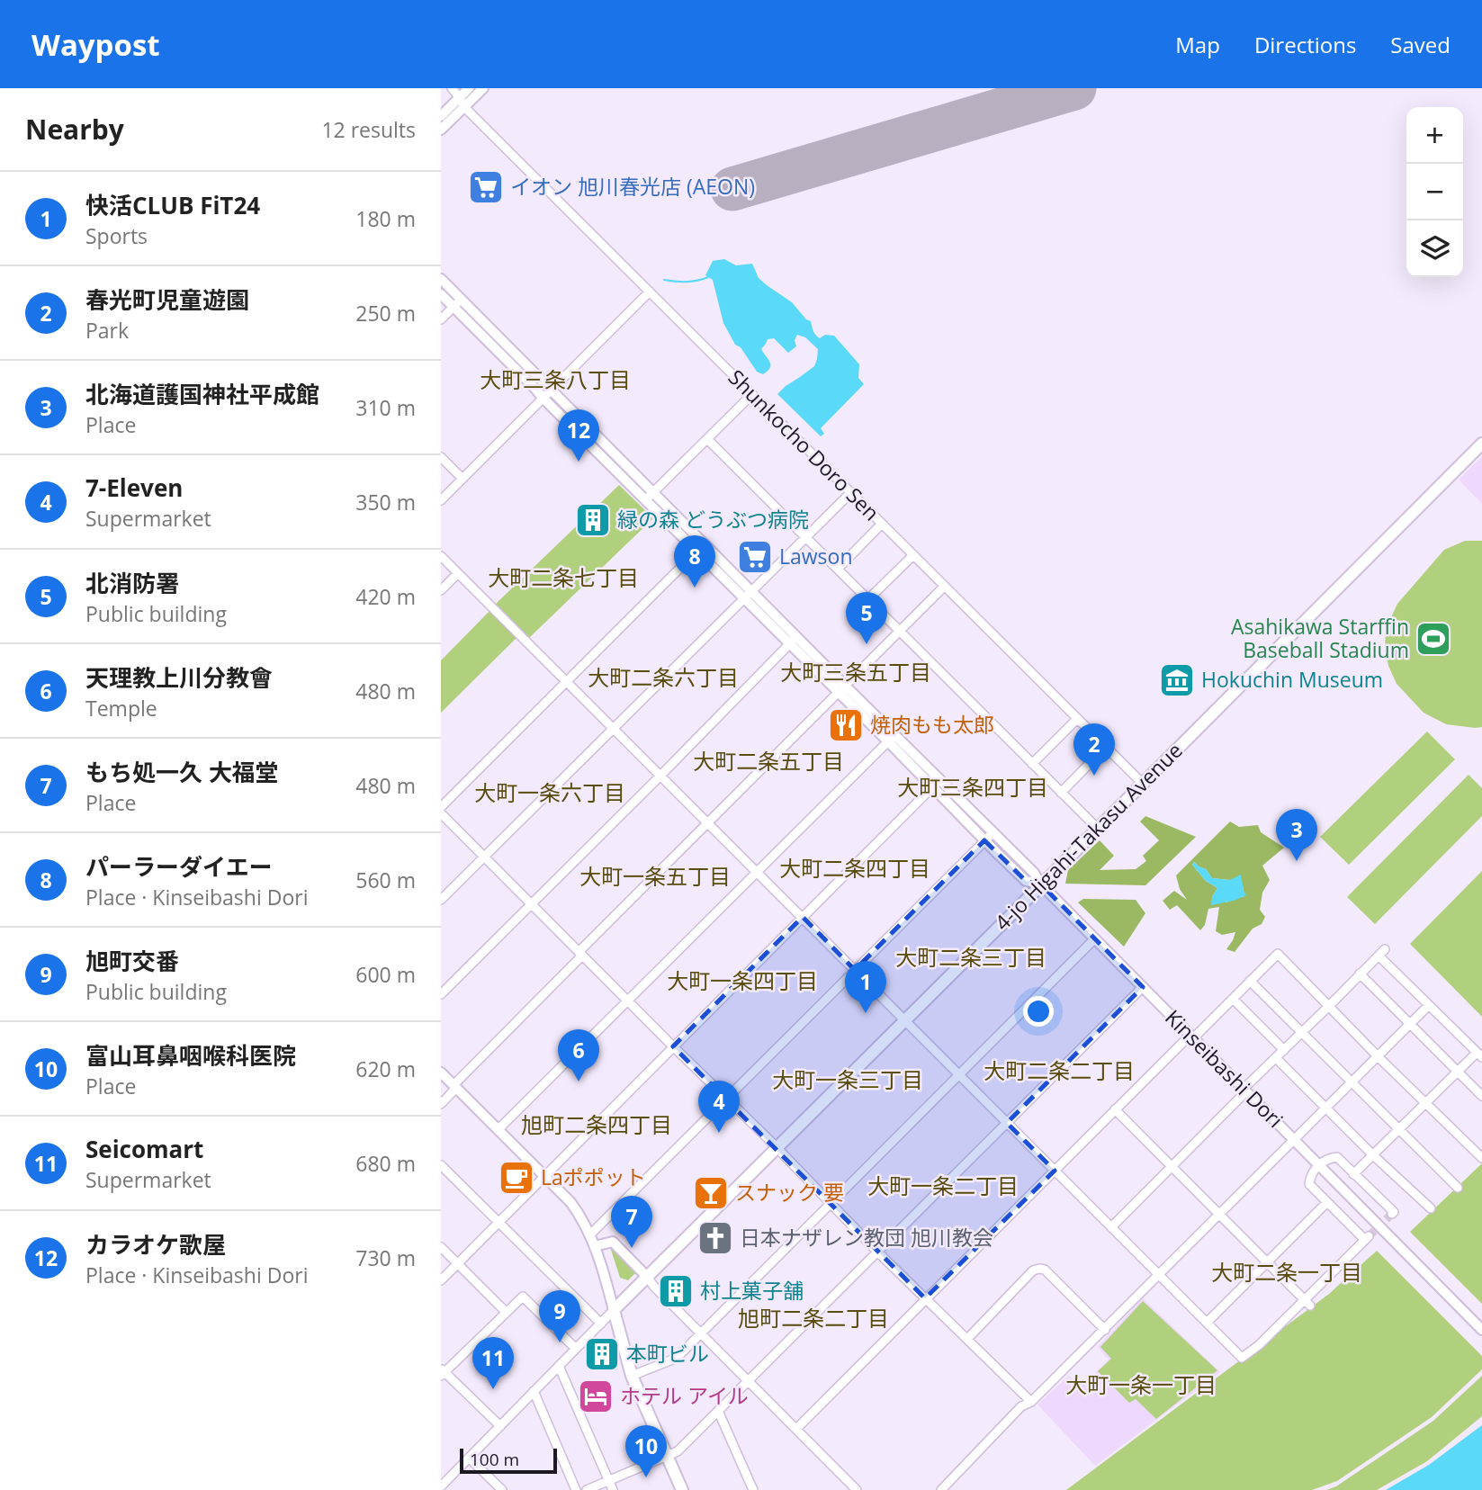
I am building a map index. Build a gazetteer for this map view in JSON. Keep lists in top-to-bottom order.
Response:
{
  "streets": {
    "highway": ["4-jo Higahi-Takasu Avenue"],
    "main road": ["Kinseibashi Dori"],
    "street": ["Shunkocho Doro Sen"]
  },
  "crossings": [
    ["Shunkocho Doro Sen", "4-jo Higahi-Takasu Avenue"],
    ["4-jo Higahi-Takasu Avenue", "Kinseibashi Dori"]
  ],
  "districts": [
    "大町三条八丁目",
    "大町二条七丁目",
    "大町三条五丁目",
    "大町二条六丁目",
    "大町二条五丁目",
    "大町三条四丁目",
    "大町一条六丁目",
    "大町二条四丁目",
    "大町一条五丁目",
    "大町二条三丁目",
    "大町一条四丁目",
    "大町二条二丁目",
    "大町一条三丁目",
    "旭町二条四丁目",
    "大町一条二丁目",
    "大町二条一丁目",
    "旭町二条二丁目",
    "大町一条一丁目"
  ],
  "places": {
    "supermarket": ["イオン 旭川春光店 (AEON)", "Lawson"],
    "building": ["緑の森 どうぶつ病院", "村上菓子舗", "本町ビル"],
    "sports": ["Asahikawa Starffin Baseball Stadium"],
    "museum": ["Hokuchin Museum"],
    "restaurant": ["焼肉もも太郎"],
    "cafe": ["Laポポット"],
    "bar": ["スナック 要"],
    "church": ["日本ナザレン教団 旭川教会"],
    "hotel": ["ホテル アイル"]
  },
  "scale_bar": "100 m",
  "page": {
    "header": "Waypost",
    "nav": ["Map", "Directions", "Saved"],
    "heading": ["Nearby", "12 results"],
    "map_buttons": ["+", "−"],
    "list": [
      {
        "mark": "1",
        "name": "快活CLUB FiT24",
        "note": "Sports",
        "value": "180 m"
      },
      {
        "mark": "2",
        "name": "春光町児童遊園",
        "note": "Park",
        "value": "250 m"
      },
      {
        "mark": "3",
        "name": "北海道護国神社平成館",
        "note": "Place",
        "value": "310 m"
      },
      {
        "mark": "4",
        "name": "7-Eleven",
        "note": "Supermarket",
        "value": "350 m"
      },
      {
        "mark": "5",
        "name": "北消防署",
        "note": "Public building",
        "value": "420 m"
      },
      {
        "mark": "6",
        "name": "天理教上川分教會",
        "note": "Temple",
        "value": "480 m"
      },
      {
        "mark": "7",
        "name": "もち処一久 大福堂",
        "note": "Place",
        "value": "480 m"
      },
      {
        "mark": "8",
        "name": "パーラーダイエー",
        "note": "Place · Kinseibashi Dori",
        "value": "560 m"
      },
      {
        "mark": "9",
        "name": "旭町交番",
        "note": "Public building",
        "value": "600 m"
      },
      {
        "mark": "10",
        "name": "富山耳鼻咽喉科医院",
        "note": "Place",
        "value": "620 m"
      },
      {
        "mark": "11",
        "name": "Seicomart",
        "note": "Supermarket",
        "value": "680 m"
      },
      {
        "mark": "12",
        "name": "カラオケ歌屋",
        "note": "Place · Kinseibashi Dori",
        "value": "730 m"
      }
    ],
    "pins": [
      "12",
      "8",
      "5",
      "2",
      "3",
      "1",
      "6",
      "4",
      "7",
      "9",
      "11",
      "10"
    ],
    "scale": "100 m"
  }
}
